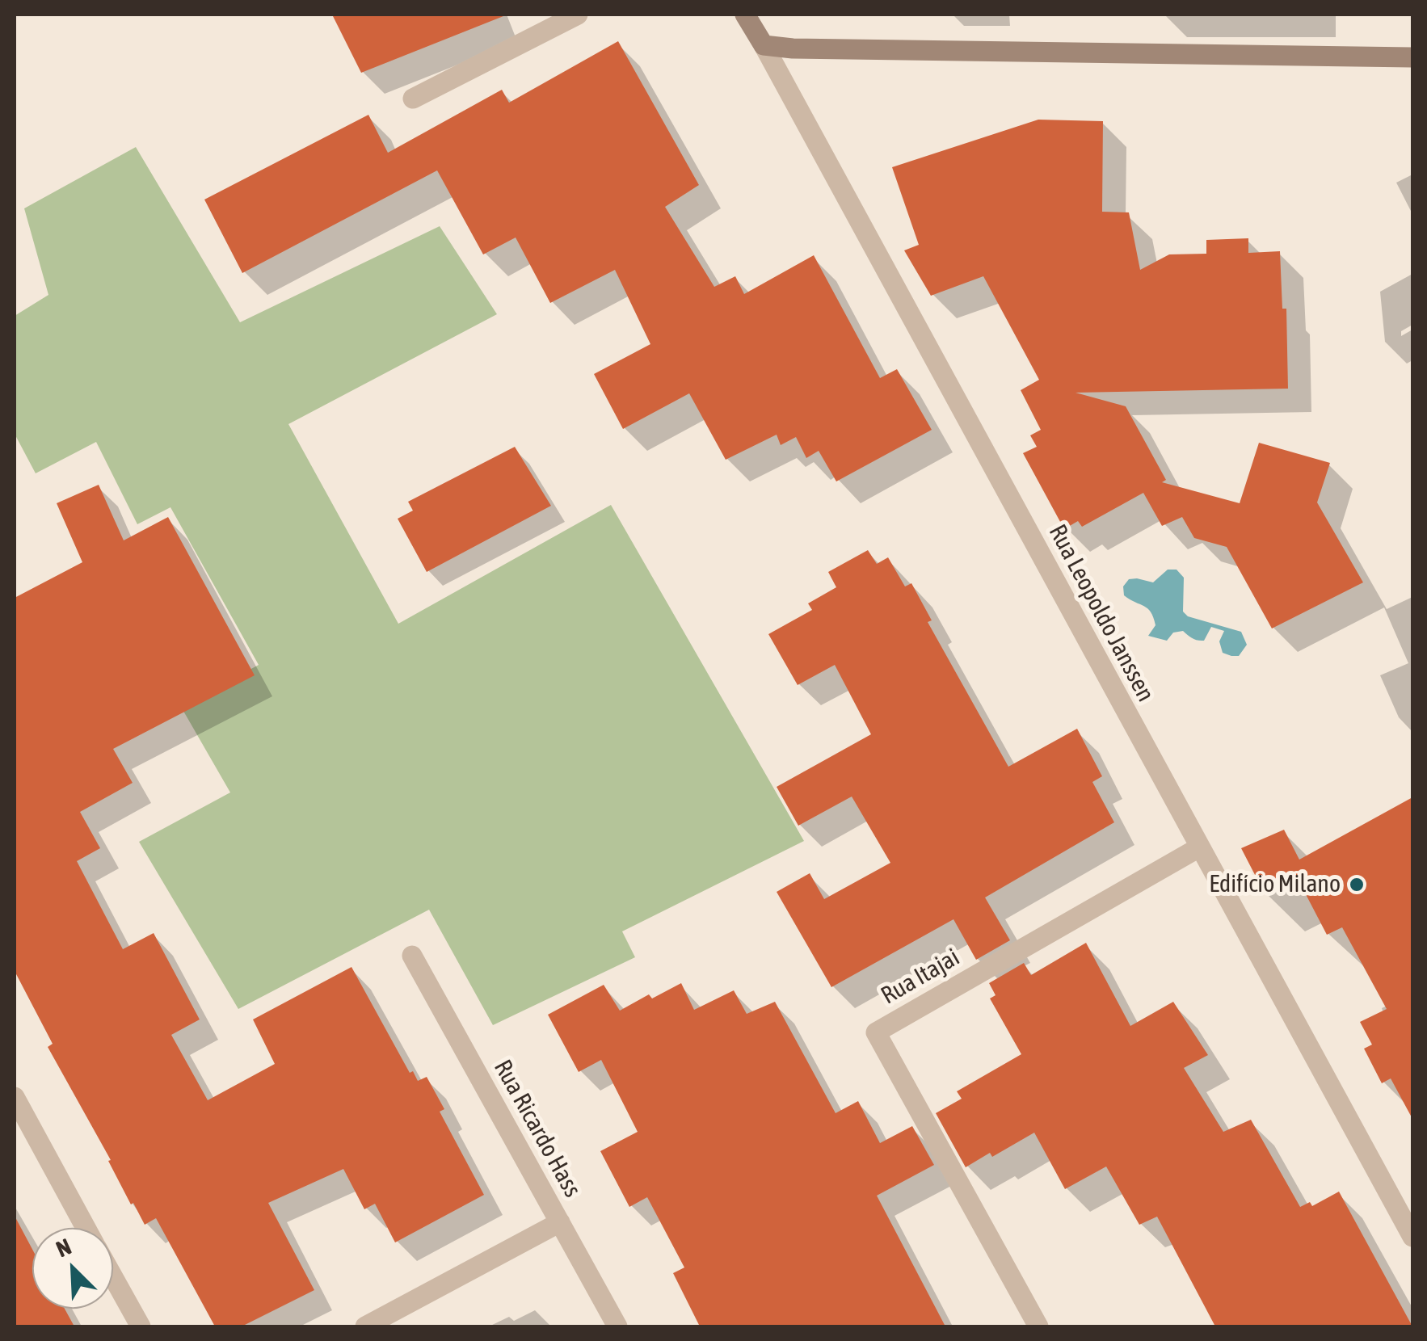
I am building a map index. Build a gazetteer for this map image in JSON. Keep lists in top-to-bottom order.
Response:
{
  "streets": {
    "street": ["Rua Leopoldo Janssen", "Rua Itajai", "Rua Ricardo Hass"]
  },
  "crossings": [
    ["Rua Leopoldo Janssen", "Rua Itajai"]
  ],
  "places": ["Edifício Milano"],
  "north": "top left"
}
